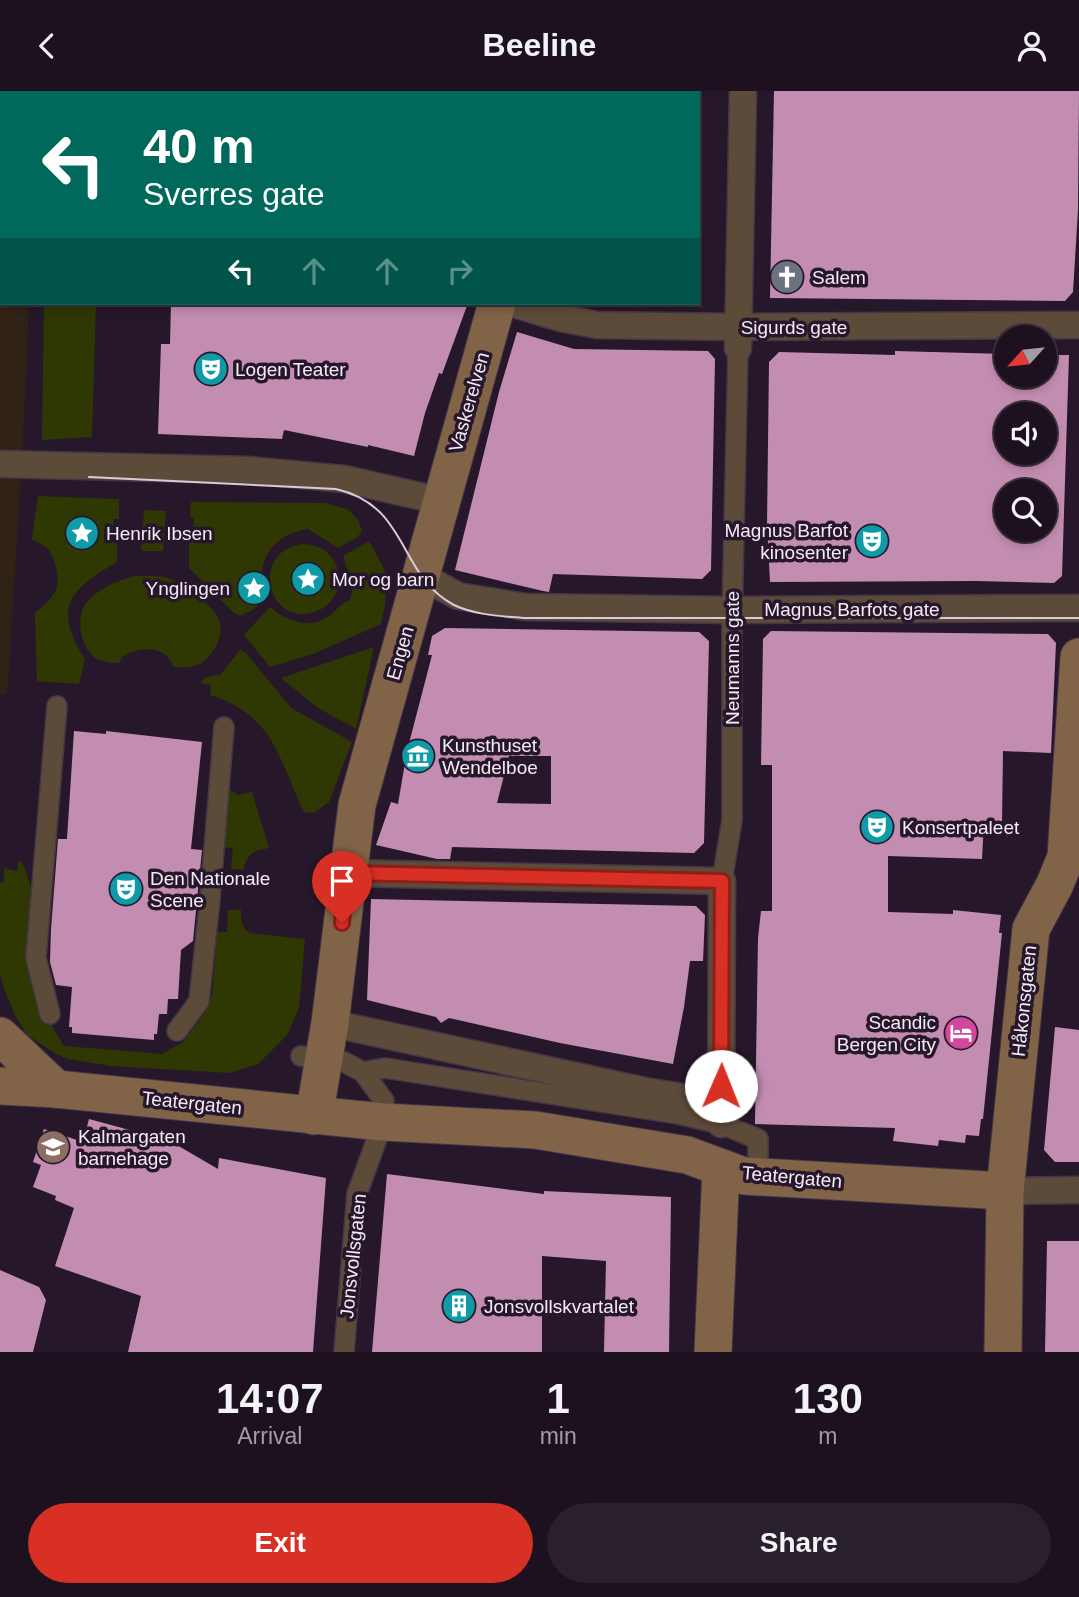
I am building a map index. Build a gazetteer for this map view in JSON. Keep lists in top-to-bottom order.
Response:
{
  "streets": {
    "main road": [
      "Vaskerelven",
      "Engen",
      "Håkonsgaten",
      "Teatergaten"
    ],
    "street": [
      "Sigurds gate",
      "Magnus Barfots gate",
      "Neumanns gate",
      "Jonsvollsgaten"
    ]
  },
  "crossings": [
    ["Sigurds gate", "Neumanns gate"],
    ["Vaskerelven", "Engen"],
    ["Magnus Barfots gate", "Engen"],
    ["Magnus Barfots gate", "Neumanns gate"],
    ["Engen", "Teatergaten"],
    ["Håkonsgaten", "Teatergaten"],
    ["Teatergaten", "Jonsvollsgaten"]
  ],
  "places": {
    "church": ["Salem"],
    "theatre": [
      "Logen Teater",
      "Magnus Barfot kinosenter",
      "Konsertpaleet",
      "Den Nationale Scene"
    ],
    "place": ["Henrik Ibsen", "Mor og barn", "Ynglingen"],
    "museum": ["Kunsthuset Wendelboe"],
    "hotel": ["Scandic Bergen City"],
    "school or university": ["Kalmargaten barnehage"],
    "building": ["Jonsvollskvartalet"]
  },
  "north": "bottom left",
  "page": {
    "header": "Beeline",
    "turn": ["40 m", "Sverres gate"],
    "eta": [
      "14:07",
      "Arrival",
      "1",
      "min",
      "130",
      "m"
    ],
    "buttons": ["Exit", "Share"]
  }
}
